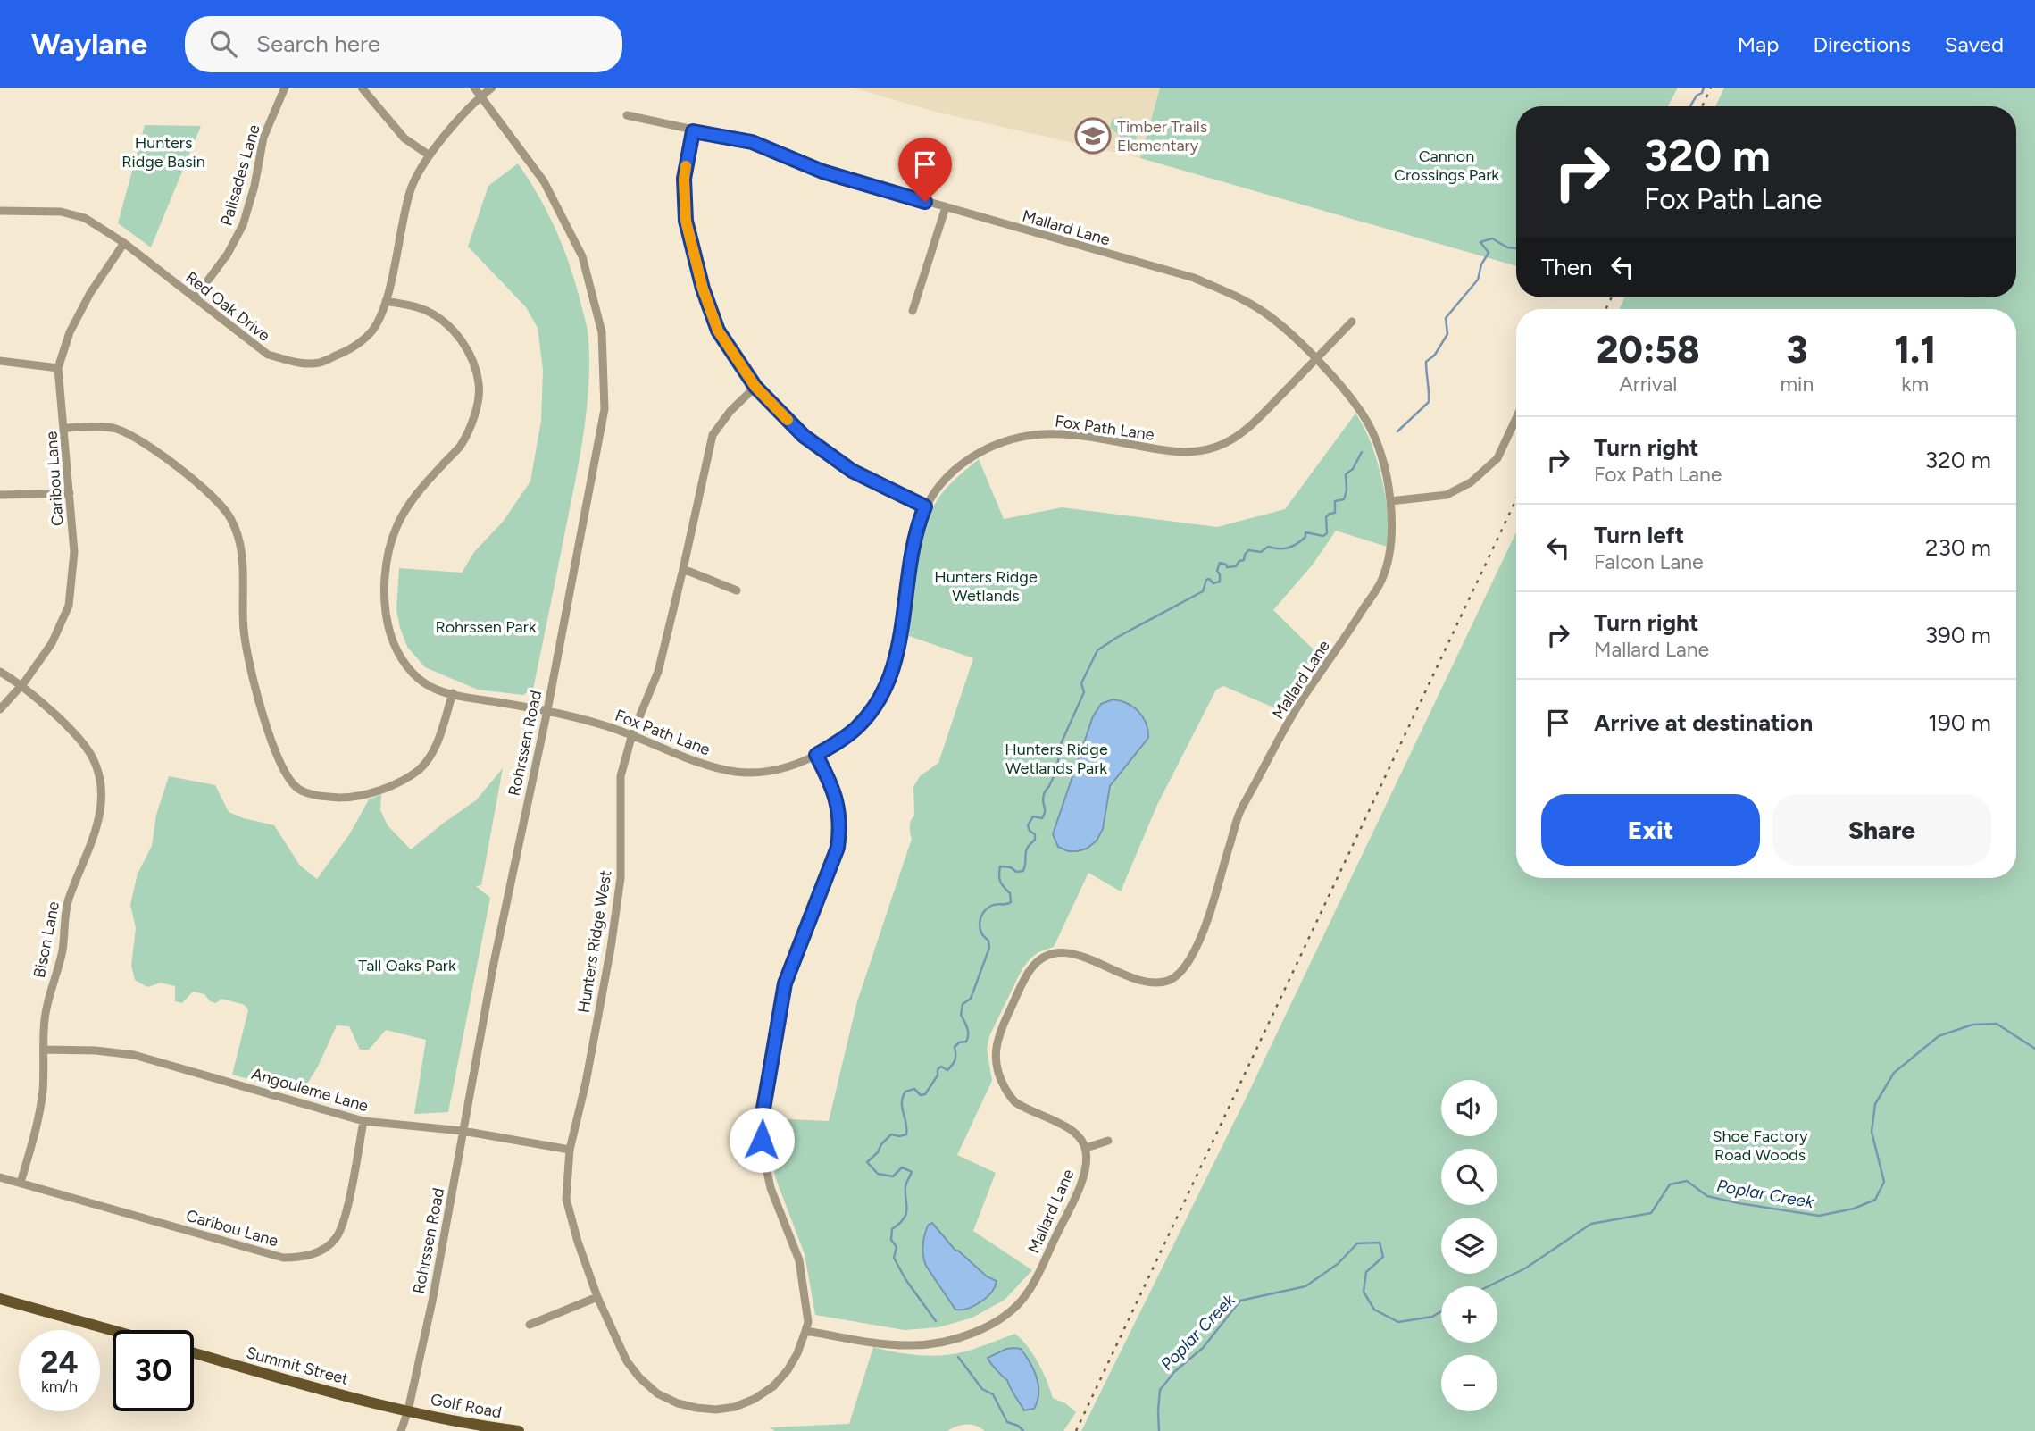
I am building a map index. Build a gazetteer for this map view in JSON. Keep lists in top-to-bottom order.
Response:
{
  "streets": {
    "main road": ["Summit Street", "Golf Road"],
    "street": [
      "Palisades Lane",
      "Mallard Lane",
      "Red Oak Drive",
      "Fox Path Lane",
      "Caribou Lane",
      "Rohrssen Road",
      "Bison Lane",
      "Hunters Ridge West",
      "Angouleme Lane"
    ]
  },
  "crossings": [
    ["Palisades Lane", "Red Oak Drive"],
    ["Mallard Lane", "Fox Path Lane"],
    ["Mallard Lane", "Hunters Ridge West"],
    ["Red Oak Drive", "Fox Path Lane"],
    ["Red Oak Drive", "Caribou Lane"],
    ["Red Oak Drive", "Rohrssen Road"],
    ["Fox Path Lane", "Rohrssen Road"],
    ["Fox Path Lane", "Hunters Ridge West"],
    ["Caribou Lane", "Bison Lane"],
    ["Caribou Lane", "Angouleme Lane"],
    ["Rohrssen Road", "Angouleme Lane"],
    ["Rohrssen Road", "Summit Street"],
    ["Rohrssen Road", "Golf Road"],
    ["Bison Lane", "Angouleme Lane"],
    ["Hunters Ridge West", "Angouleme Lane"],
    ["Summit Street", "Golf Road"]
  ],
  "water": ["Poplar Creek"],
  "parks": [
    "Hunters Ridge Basin",
    "Cannon Crossings Park",
    "Hunters Ridge Wetlands",
    "Rohrssen Park",
    "Hunters Ridge Wetlands Park",
    "Tall Oaks Park",
    "Shoe Factory Road Woods"
  ],
  "places": {
    "school or university": ["Timber Trails Elementary"]
  },
  "page": {
    "header": "Waylane",
    "search": "Search here",
    "nav": ["Map", "Directions", "Saved"],
    "turn": ["320 m", "Fox Path Lane"],
    "then": "Then",
    "eta": [
      "20:58",
      "Arrival",
      "3",
      "min",
      "1.1",
      "km"
    ],
    "list": [
      {
        "name": "Turn right",
        "note": "Fox Path Lane",
        "value": "320 m"
      },
      {
        "name": "Turn left",
        "note": "Falcon Lane",
        "value": "230 m"
      },
      {
        "name": "Turn right",
        "note": "Mallard Lane",
        "value": "390 m"
      },
      {
        "name": "Arrive at destination",
        "value": "190 m"
      }
    ],
    "buttons": ["Exit", "Share"],
    "map_buttons": ["+", "−"],
    "speed": "24 km/h",
    "limit": "30"
  }
}
